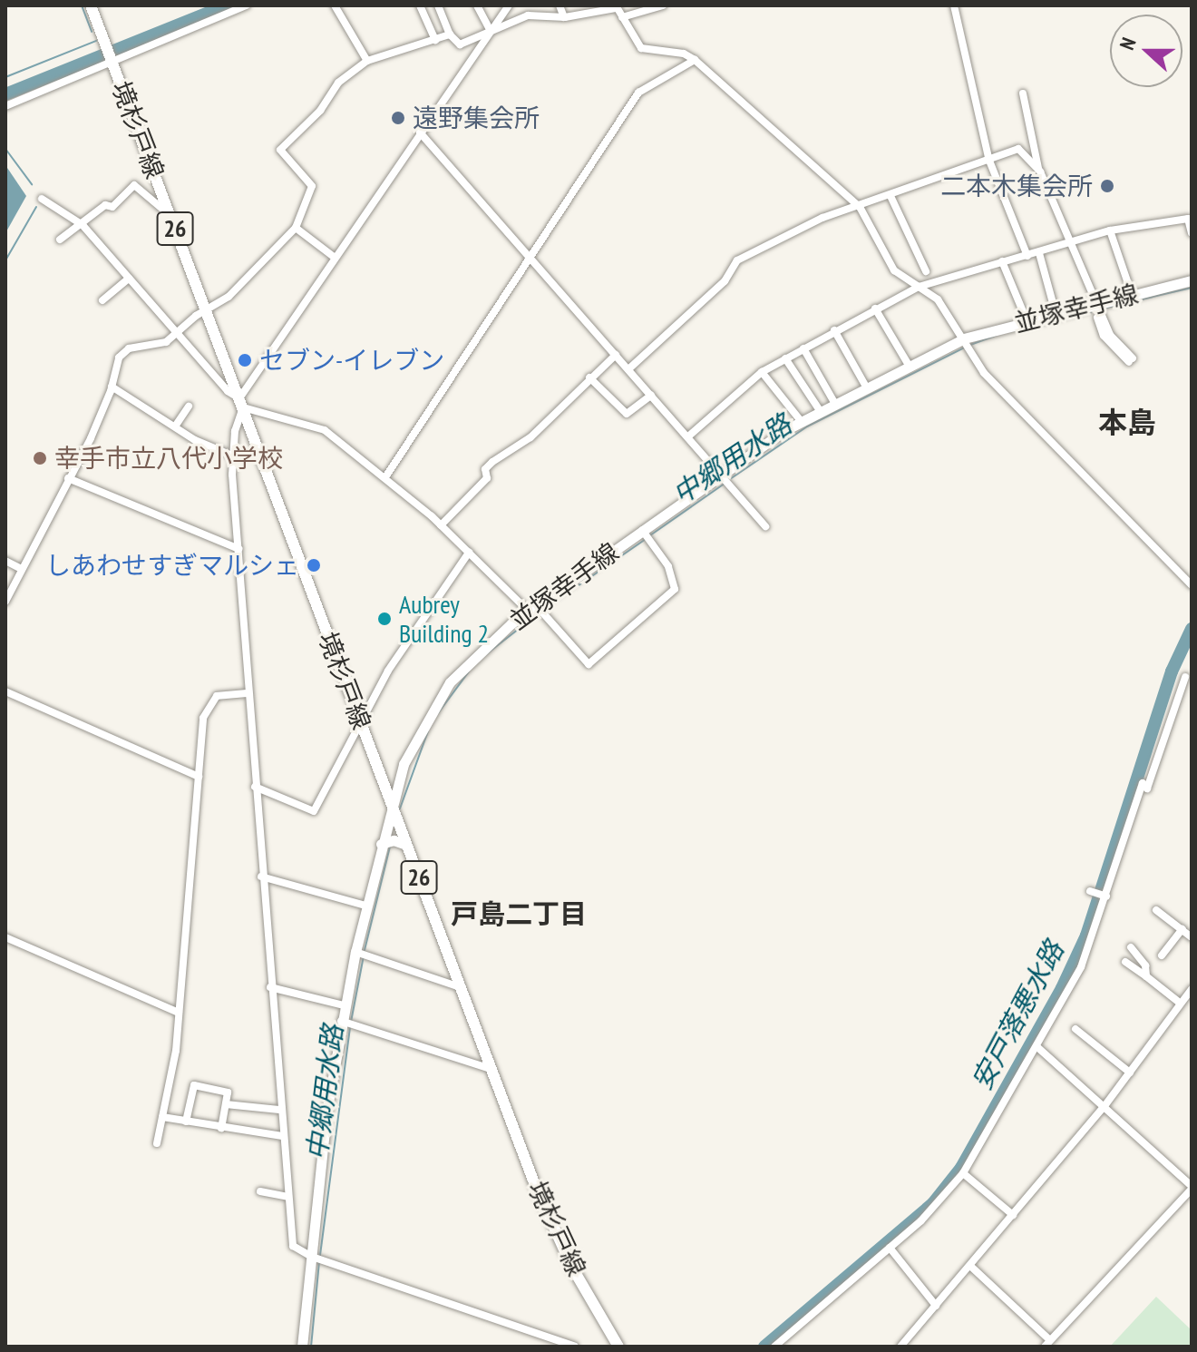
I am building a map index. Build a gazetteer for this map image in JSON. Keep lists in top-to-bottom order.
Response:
{
  "streets": {
    "main road": ["境杉戸線", "26", "並塚幸手線"]
  },
  "crossings": [
    ["境杉戸線", "並塚幸手線"]
  ],
  "districts": ["本島", "戸島二丁目"],
  "water": ["中郷用水路", "安戸落悪水路"],
  "places": [
    "遠野集会所",
    "二本木集会所",
    "セブン-イレブン",
    "幸手市立八代小学校",
    "しあわせすぎマルシェ",
    "Aubrey Building 2"
  ],
  "north": "left"
}
